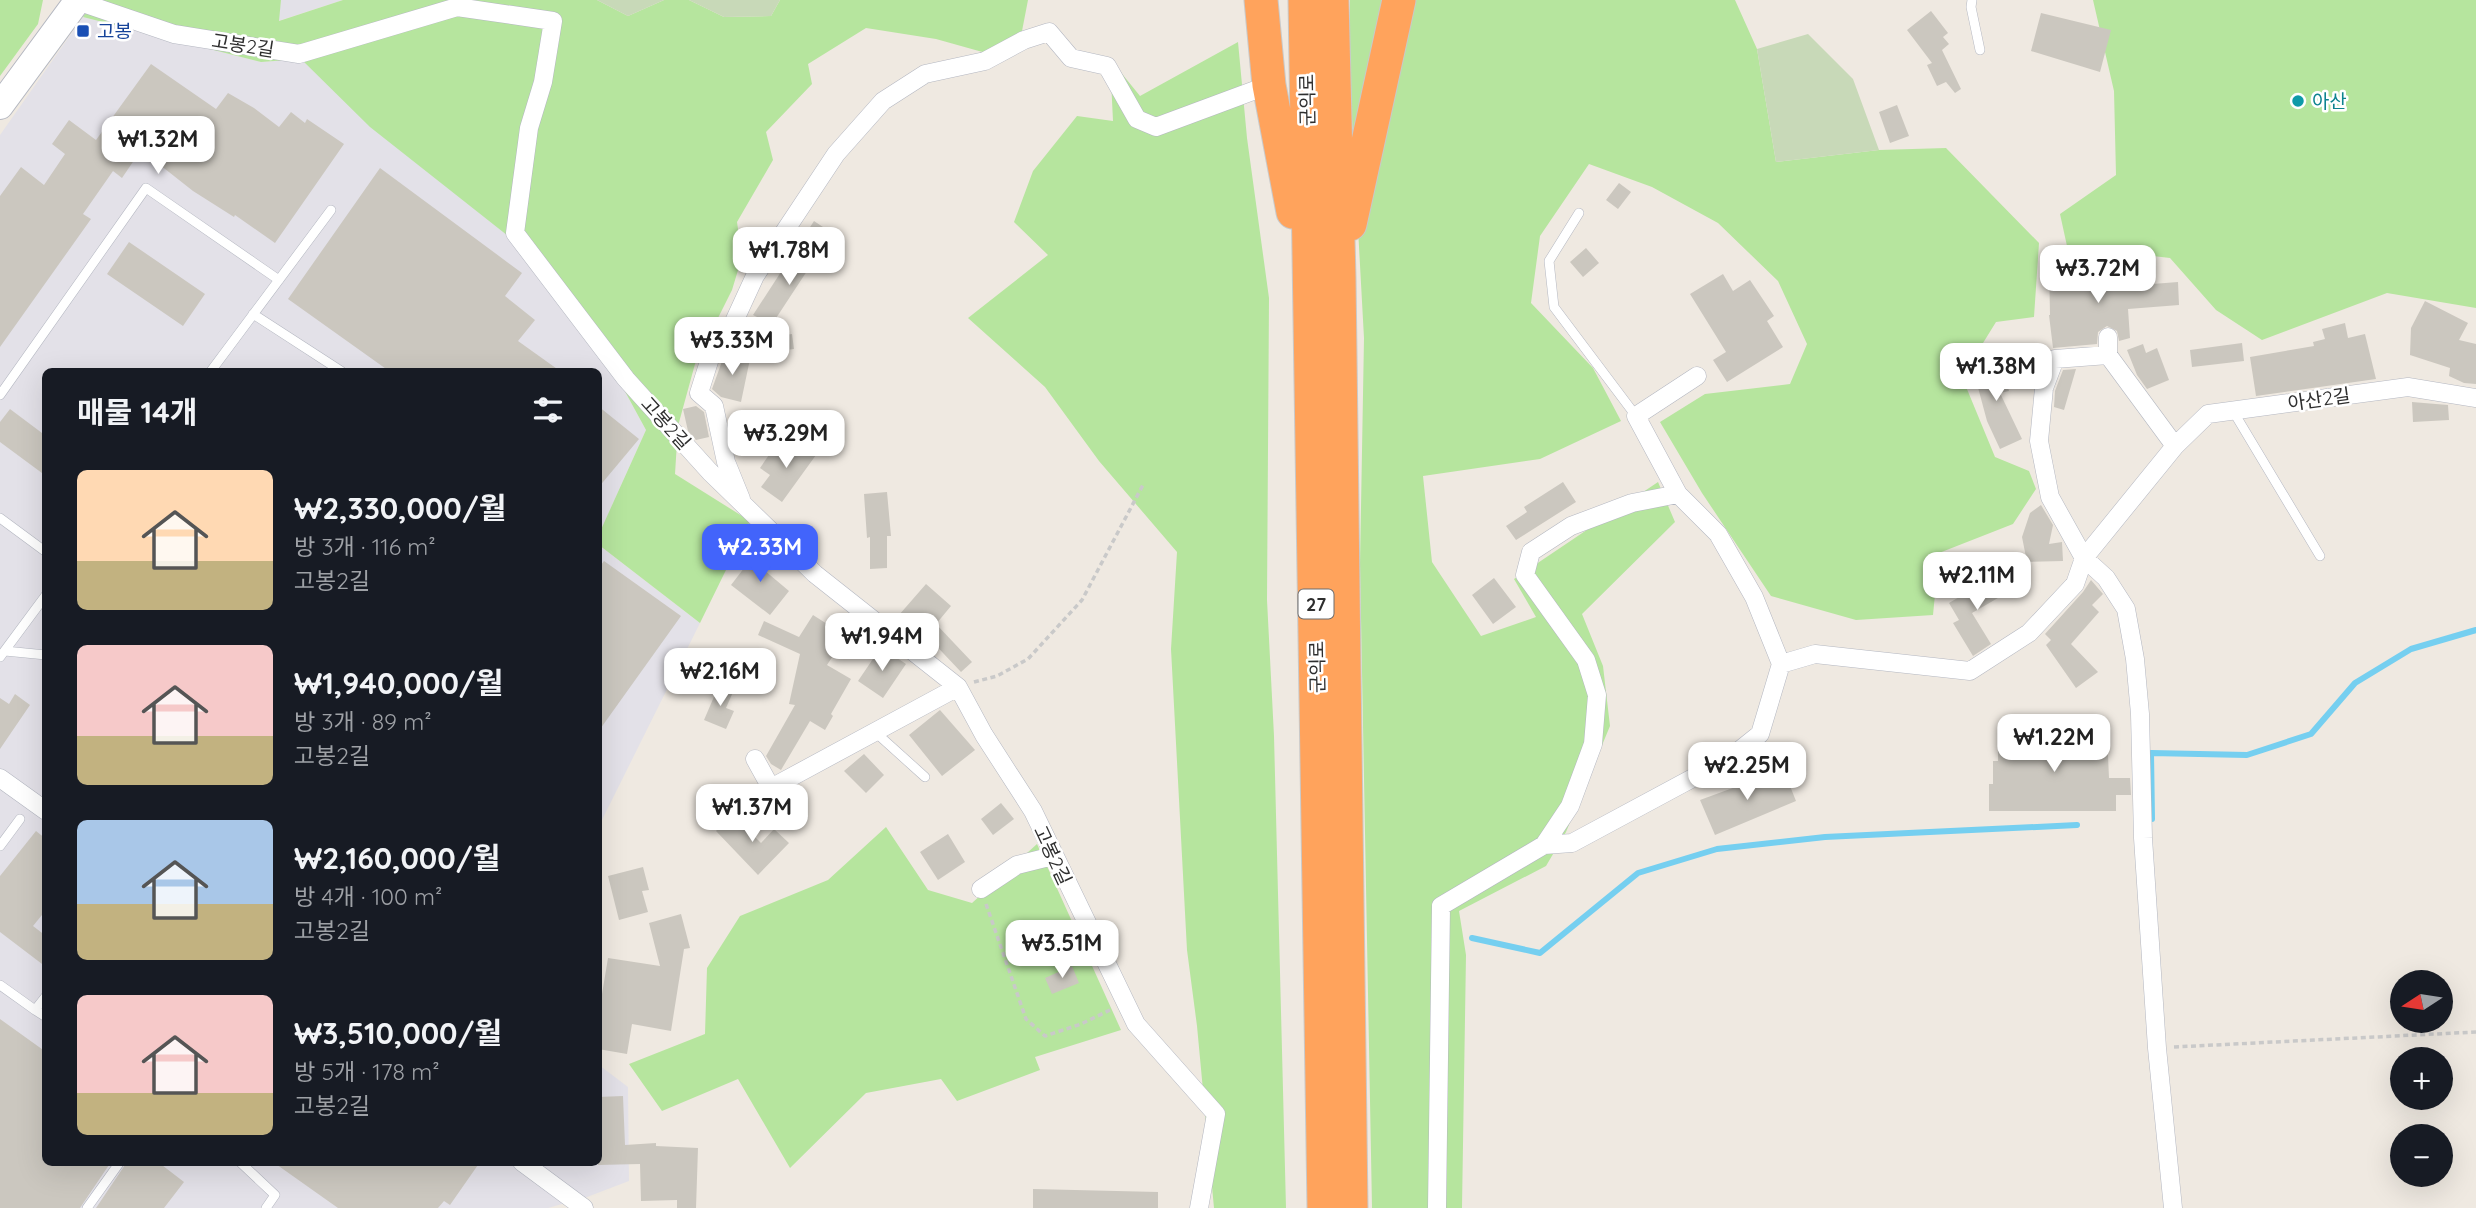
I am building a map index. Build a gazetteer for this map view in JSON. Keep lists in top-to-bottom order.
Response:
{
  "streets": {
    "highway": ["군익로", "27"],
    "street": ["고봉2길", "아산2길"]
  },
  "places": {
    "transit": ["고봉"],
    "other": ["아산"]
  },
  "north": "left",
  "page": {
    "price": [
      "₩1.32M",
      "₩1.78M",
      "₩3.72M",
      "₩3.33M",
      "₩1.38M",
      "₩3.29M",
      "₩2.33M",
      "₩2.11M",
      "₩1.94M",
      "₩2.16M",
      "₩1.22M",
      "₩2.25M",
      "₩1.37M",
      "₩3.51M"
    ],
    "heading": "매물 14개",
    "list": [
      {
        "name": "₩2,330,000/월",
        "note": "방 3개 · 116 m² · 고봉2길"
      },
      {
        "name": "₩1,940,000/월",
        "note": "방 3개 · 89 m² · 고봉2길"
      },
      {
        "name": "₩2,160,000/월",
        "note": "방 4개 · 100 m² · 고봉2길"
      },
      {
        "name": "₩3,510,000/월",
        "note": "방 5개 · 178 m² · 고봉2길"
      }
    ],
    "map_buttons": ["+", "−"]
  }
}
